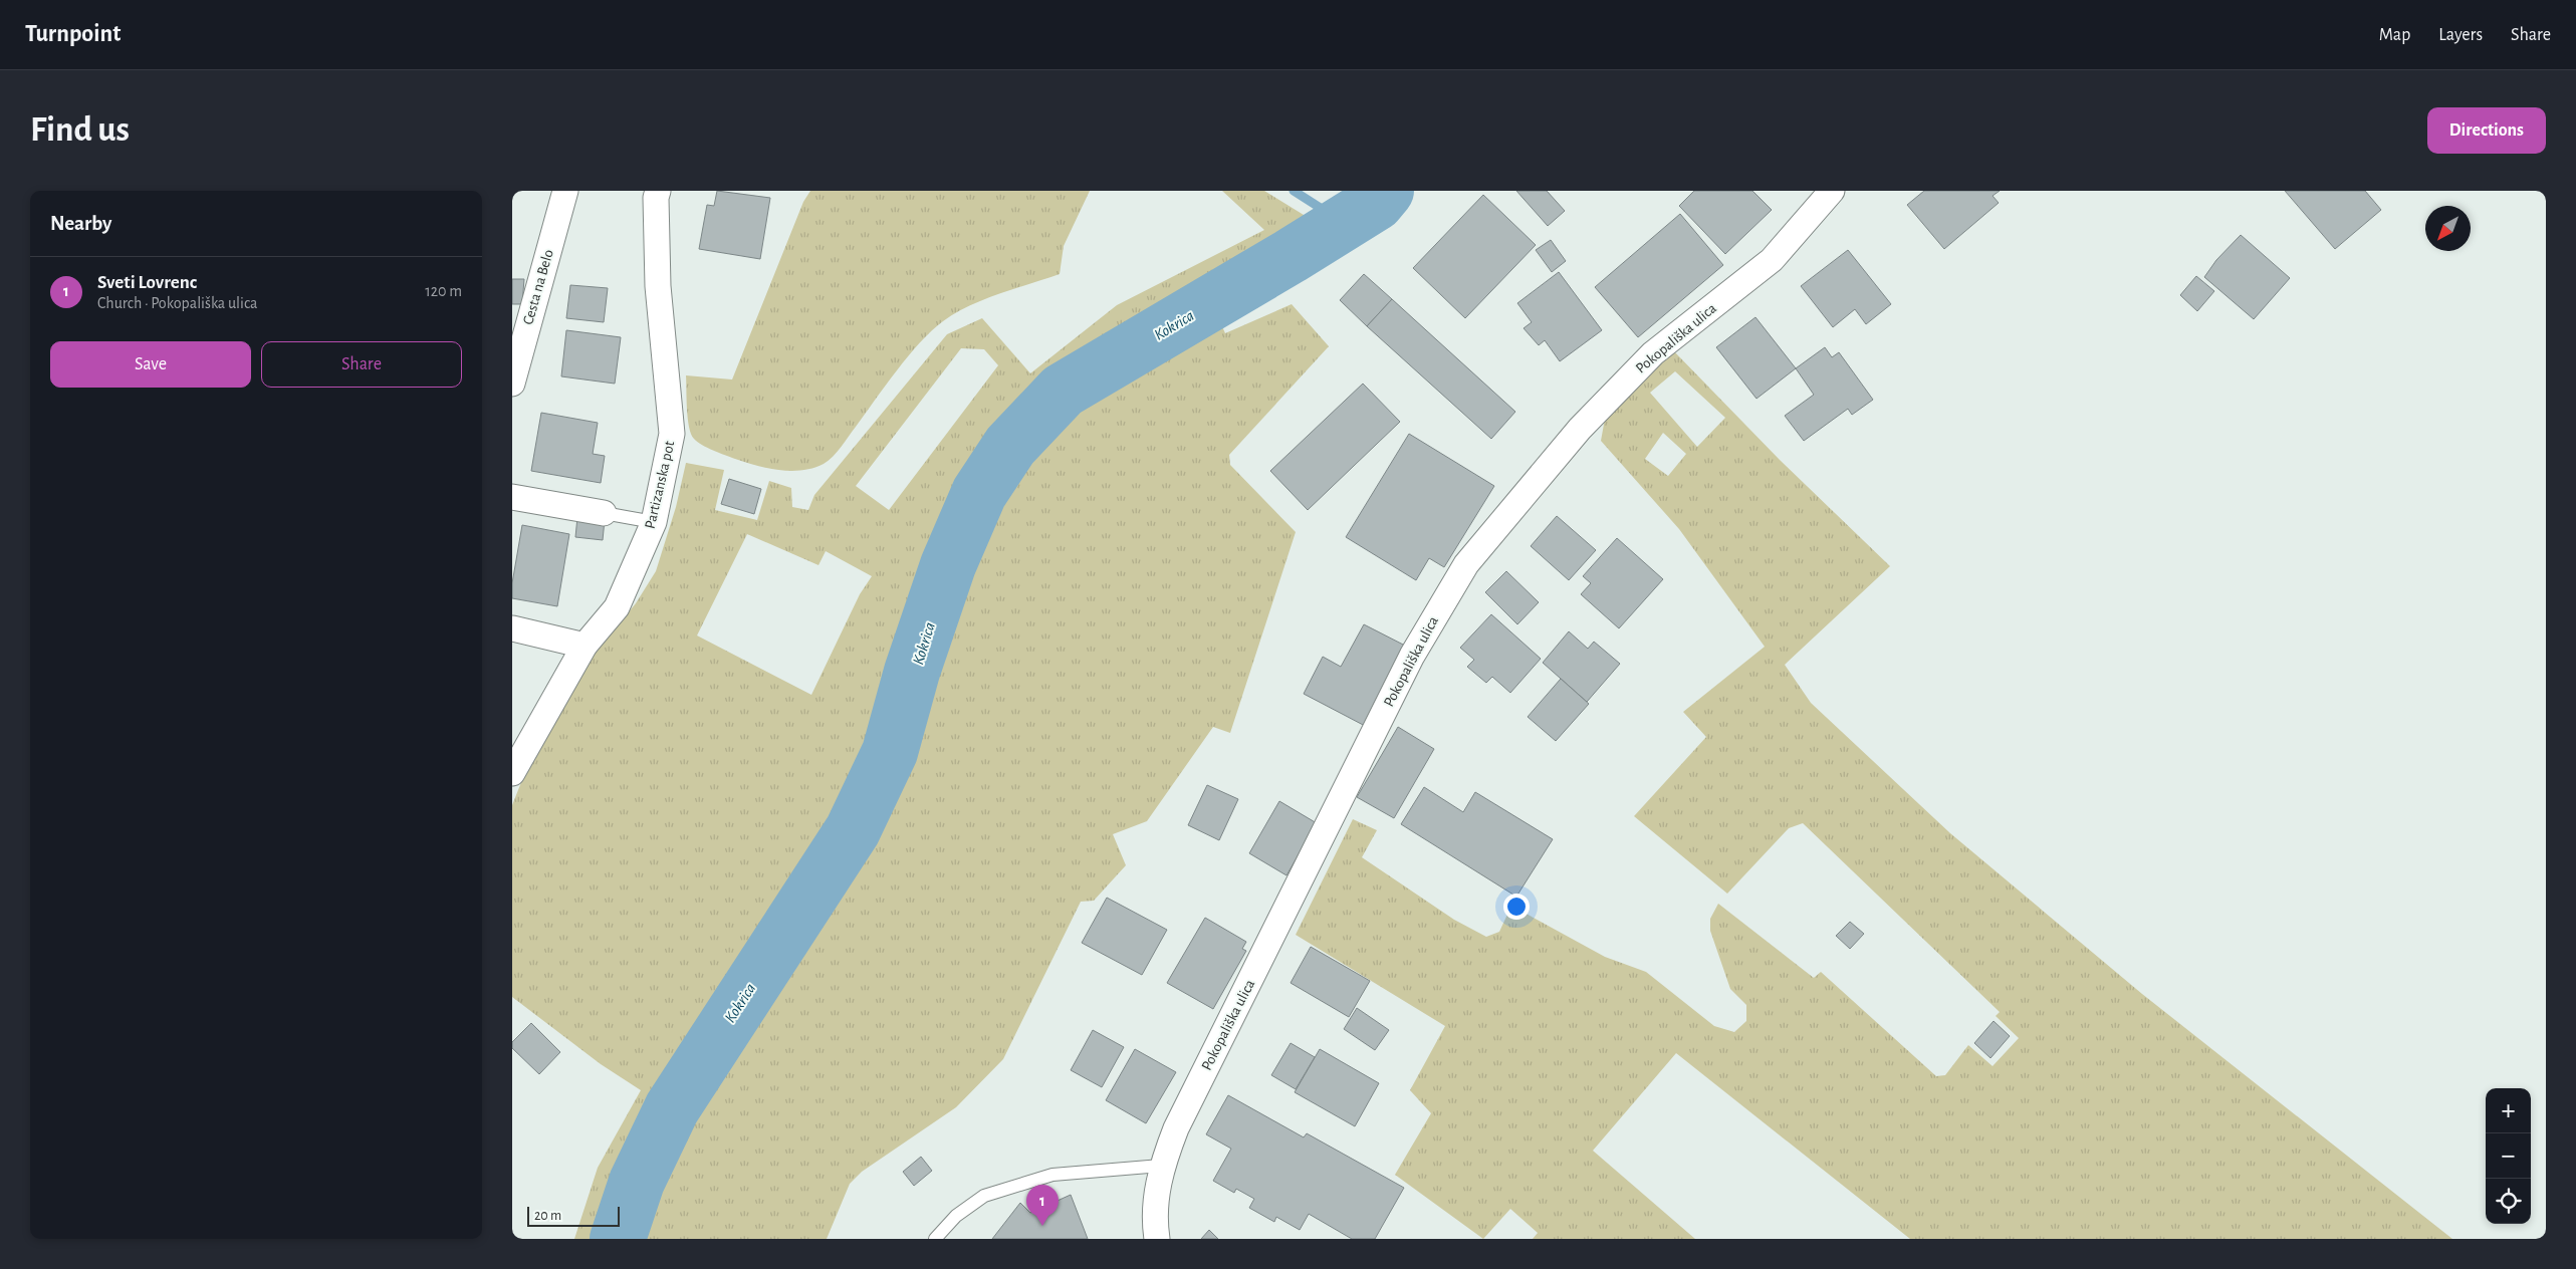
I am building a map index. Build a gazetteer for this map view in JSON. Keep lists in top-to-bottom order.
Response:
{
  "streets": {
    "street": ["Cesta na Belo", "Pokopališka ulica", "Partizanska pot"]
  },
  "water": ["Kokrica"],
  "scale_bar": "20 m",
  "north": "bottom left",
  "page": {
    "header": "Turnpoint",
    "nav": ["Map", "Layers", "Share"],
    "buttons": [
      "Directions",
      ["Save", "Share"]
    ],
    "title": "Find us",
    "heading": "Nearby",
    "list": [
      {
        "mark": "1",
        "name": "Sveti Lovrenc",
        "note": "Church · Pokopališka ulica",
        "value": "120 m"
      }
    ],
    "map_buttons": ["+", "−"],
    "pins": "1",
    "scale": "20 m"
  }
}
